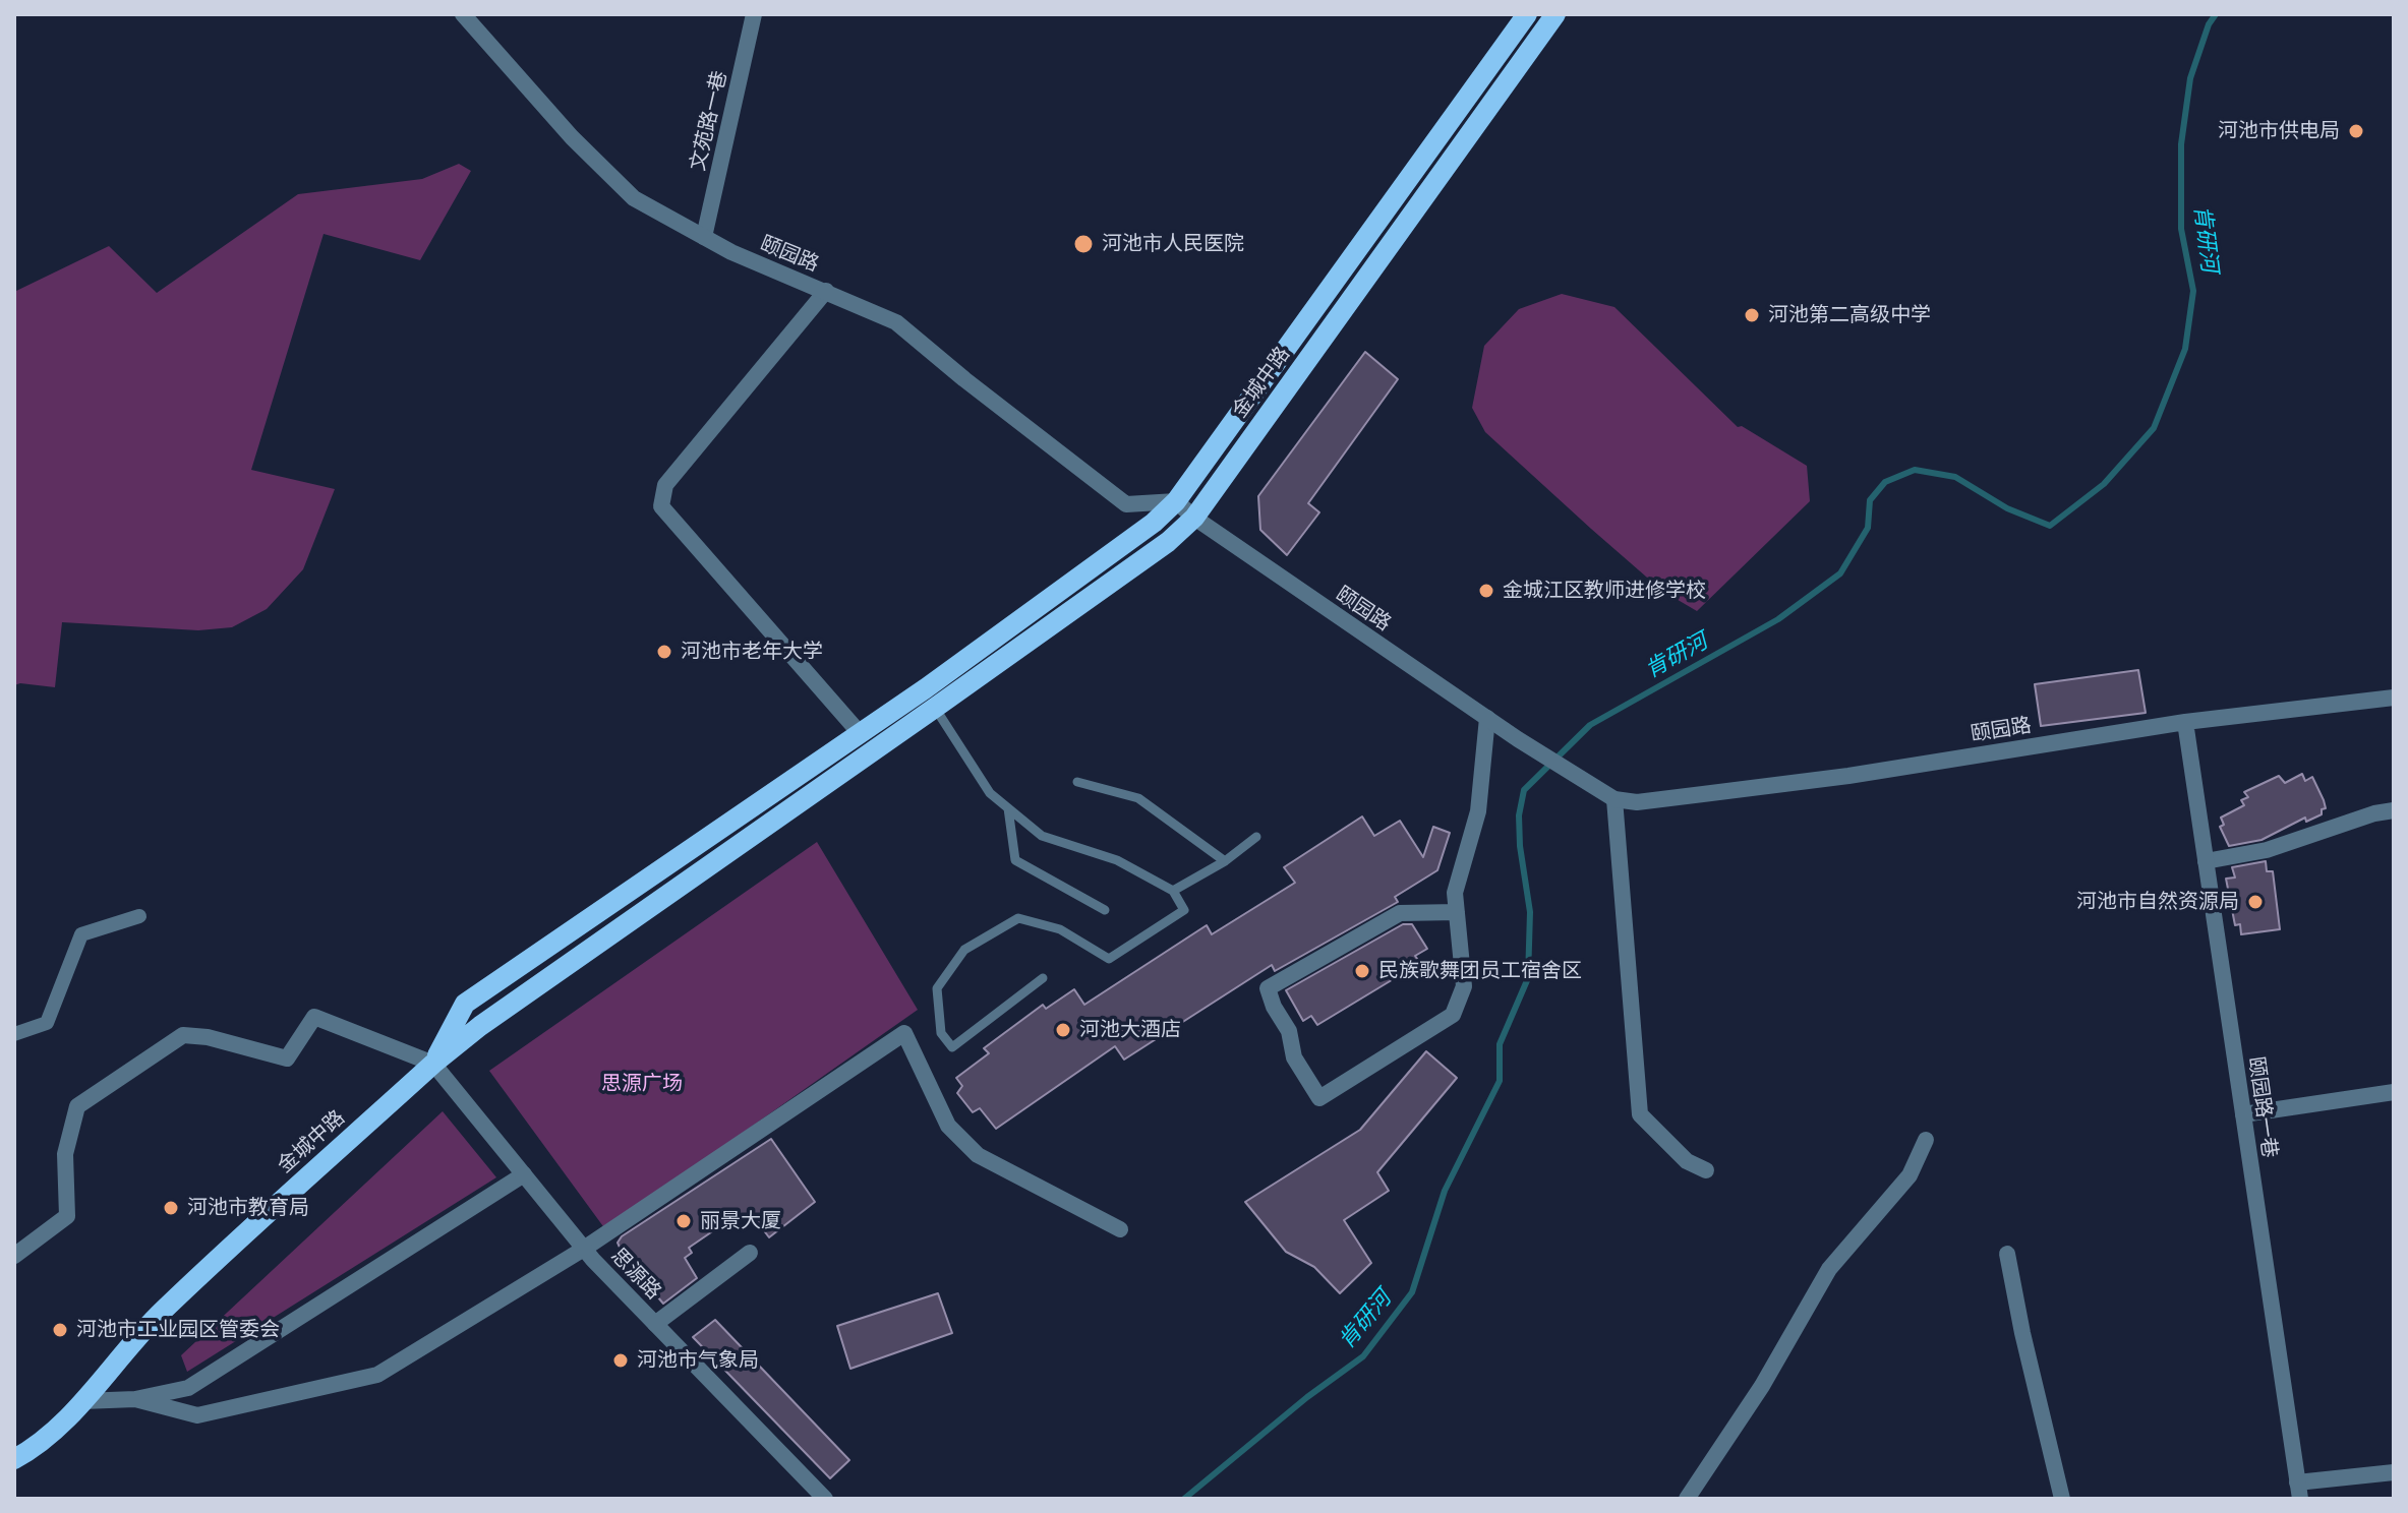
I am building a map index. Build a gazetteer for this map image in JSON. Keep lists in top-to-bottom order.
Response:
{
  "streets": {
    "main road": ["金城中路"],
    "street": [
      "文苑路一巷",
      "颐园路",
      "颐园路一巷",
      "思源路"
    ]
  },
  "crossings": [
    ["文苑路一巷", "颐园路"],
    ["颐园路", "金城中路"],
    ["颐园路", "颐园路一巷"],
    ["金城中路", "思源路"]
  ],
  "water": ["肯研河"],
  "parks": ["思源广场"],
  "places": [
    "河池市供电局",
    "河池市人民医院",
    "河池第二高级中学",
    "金城江区教师进修学校",
    "河池市老年大学",
    "河池市自然资源局",
    "民族歌舞团员工宿舍区",
    "河池大酒店",
    "河池市教育局",
    "丽景大厦",
    "河池市工业园区管委会",
    "河池市气象局"
  ]
}
